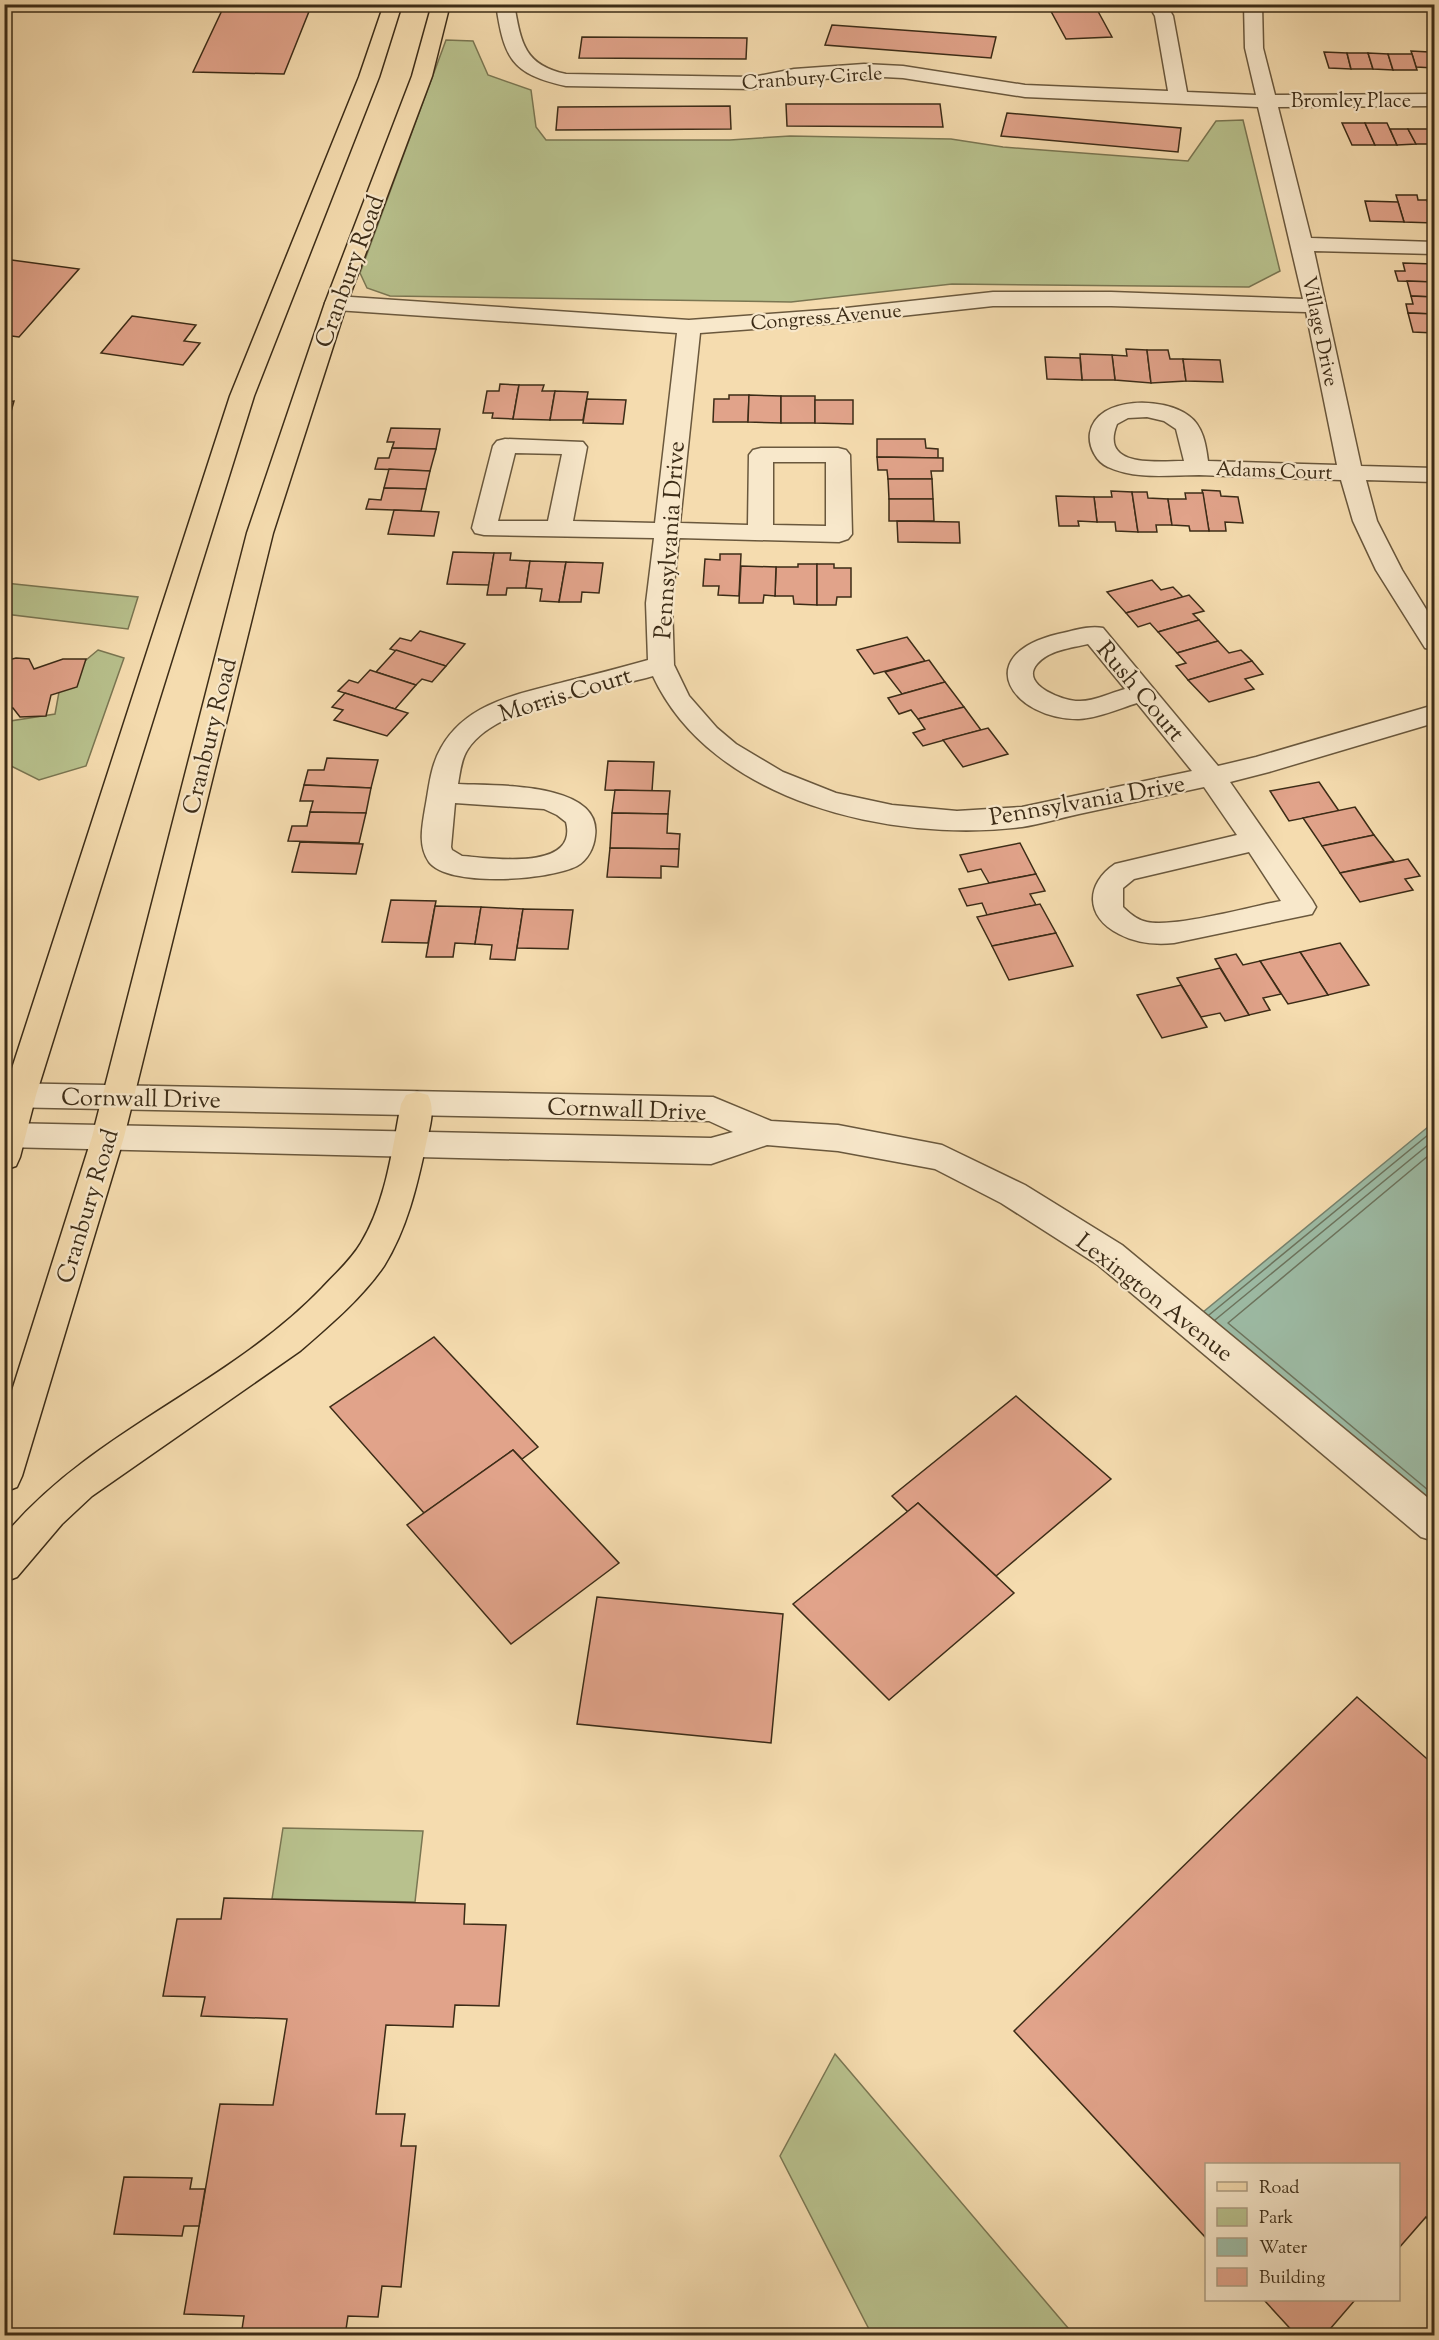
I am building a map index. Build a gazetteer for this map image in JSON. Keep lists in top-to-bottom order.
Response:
{
  "streets": {
    "main road": ["Cranbury Road"],
    "street": [
      "Cranbury Circle",
      "Bromley Place",
      "Congress Avenue",
      "Village Drive",
      "Adams Court",
      "Pennsylvania Drive",
      "Rush Court",
      "Morris Court",
      "Cornwall Drive",
      "Lexington Avenue"
    ]
  },
  "crossings": [
    ["Cranbury Circle", "Bromley Place"],
    ["Cranbury Circle", "Village Drive"],
    ["Bromley Place", "Village Drive"],
    ["Cranbury Road", "Congress Avenue"],
    ["Cranbury Road", "Cornwall Drive"],
    ["Congress Avenue", "Village Drive"],
    ["Congress Avenue", "Pennsylvania Drive"],
    ["Village Drive", "Adams Court"],
    ["Pennsylvania Drive", "Rush Court"],
    ["Pennsylvania Drive", "Morris Court"],
    ["Cornwall Drive", "Lexington Avenue"]
  ],
  "legend": [
    "Road",
    "Park",
    "Water",
    "Building"
  ]
}
